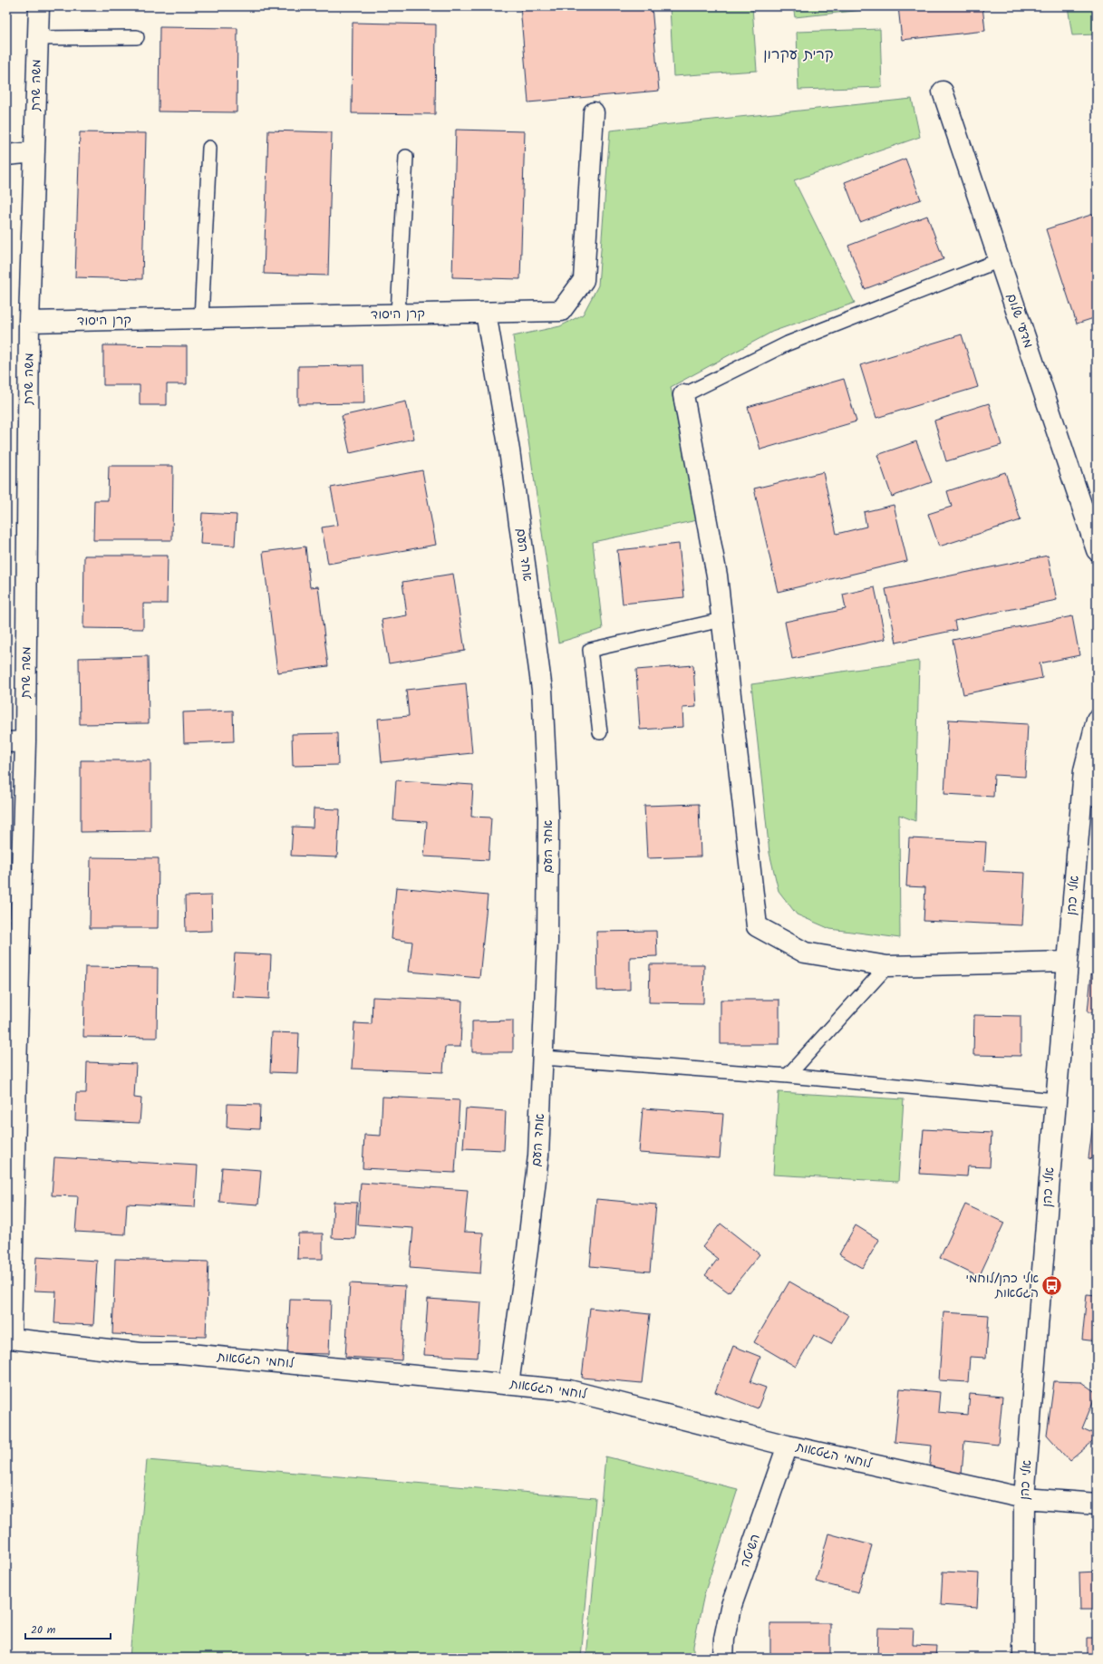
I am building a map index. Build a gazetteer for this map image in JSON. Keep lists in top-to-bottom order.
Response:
{
  "streets": {
    "street": [
      "משה שרת",
      "קרן היסוד",
      "מדעי שלום",
      "אחד העם",
      "אלי כהן",
      "לוחמי הגטאות",
      "השיטה"
    ]
  },
  "crossings": [
    ["משה שרת", "קרן היסוד"],
    ["משה שרת", "לוחמי הגטאות"],
    ["קרן היסוד", "אחד העם"],
    ["אחד העם", "לוחמי הגטאות"],
    ["אלי כהן", "לוחמי הגטאות"],
    ["לוחמי הגטאות", "השיטה"]
  ],
  "districts": ["קרית עקרון"],
  "places": {
    "bus stop": ["אלי כהן/לוחמי הגטאות"]
  },
  "scale_bar": "20 m"
}
